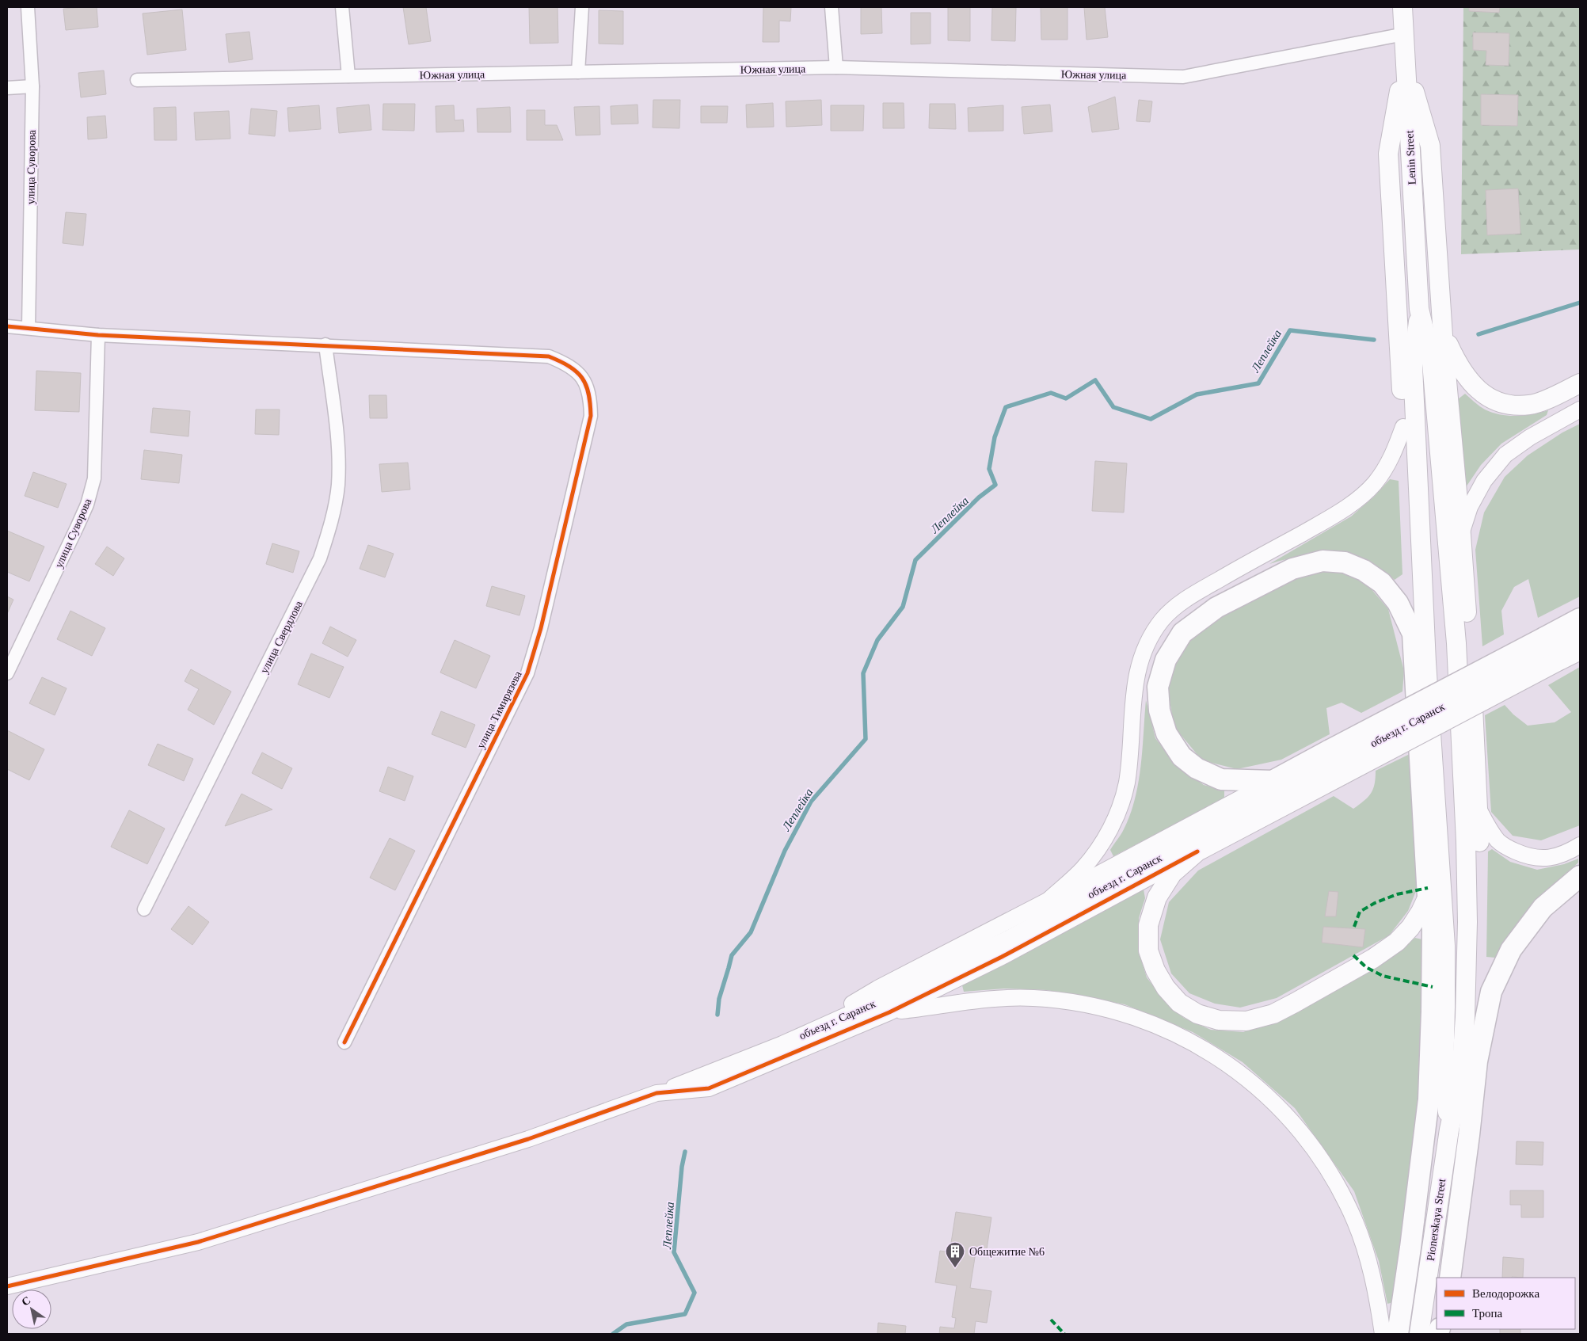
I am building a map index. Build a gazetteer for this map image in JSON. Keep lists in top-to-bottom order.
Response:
{
  "streets": {
    "main road": ["Lenin Street", "Pionerskaya Street"],
    "street": [
      "Южная улица",
      "улица Суворова",
      "улица Свердлова",
      "улица Тимирязева",
      "объезд г. Саранск"
    ]
  },
  "crossings": [
    ["Южная улица", "Lenin Street"],
    ["улица Суворова", "улица Тимирязева"],
    ["улица Свердлова", "улица Тимирязева"]
  ],
  "water": ["Леплейка"],
  "places": {
    "building": ["Общежитие №6"]
  },
  "legend": ["Велодорожка", "Тропа"],
  "north": "top left"
}
